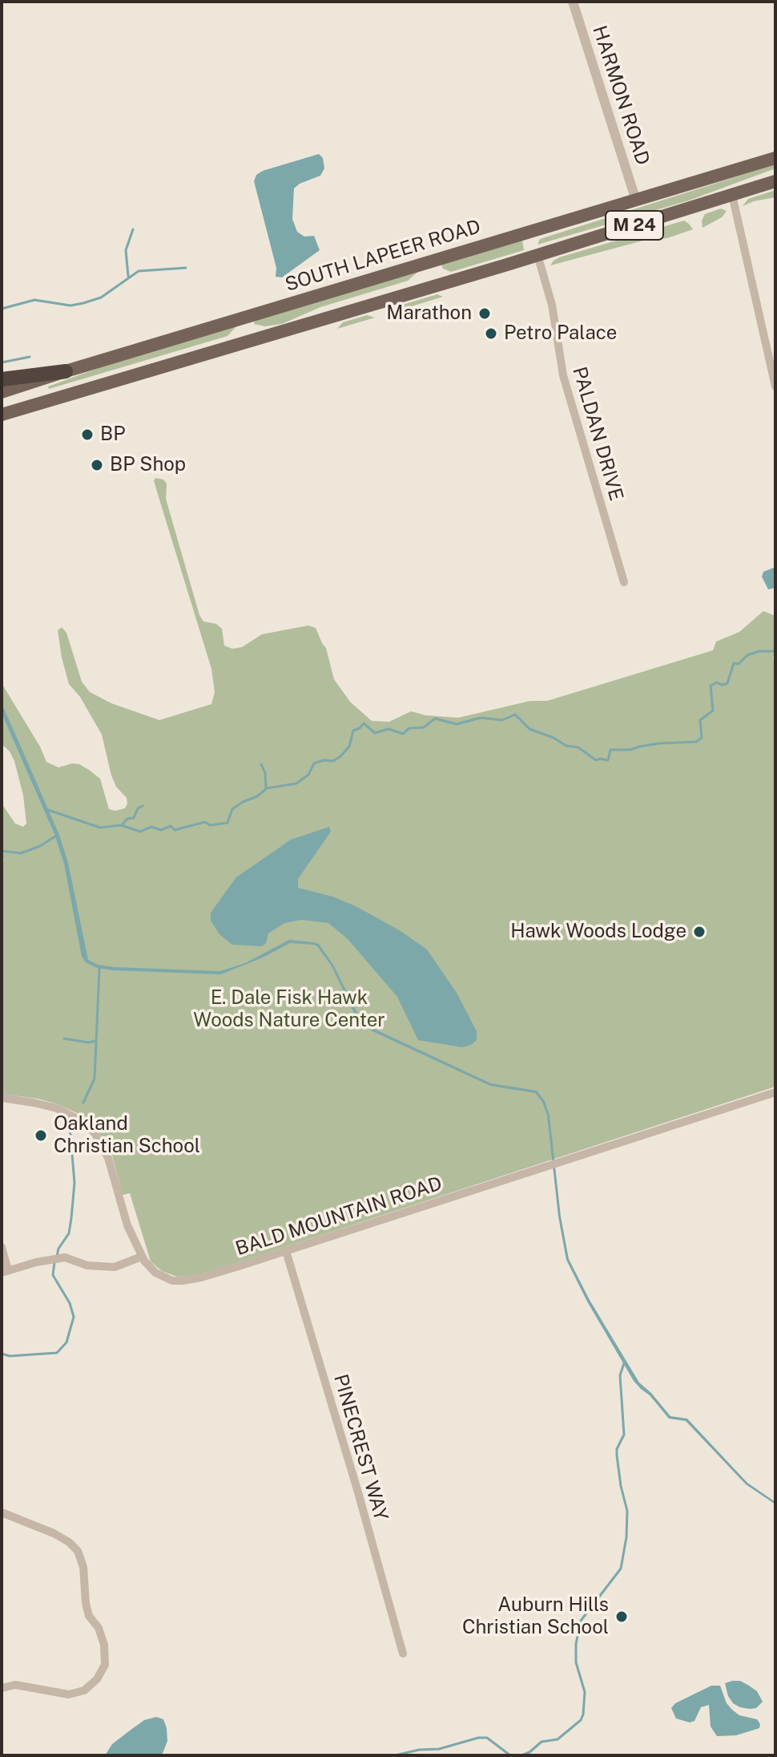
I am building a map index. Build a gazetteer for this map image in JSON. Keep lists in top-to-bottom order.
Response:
{
  "streets": {
    "main road": ["M 24", "SOUTH LAPEER ROAD"],
    "street": [
      "HARMON ROAD",
      "PALDAN DRIVE",
      "BALD MOUNTAIN ROAD",
      "PINECREST WAY"
    ]
  },
  "crossings": [
    ["HARMON ROAD", "SOUTH LAPEER ROAD"],
    ["M 24", "PALDAN DRIVE"],
    ["BALD MOUNTAIN ROAD", "PINECREST WAY"]
  ],
  "parks": ["E. Dale Fisk Hawk Woods Nature Center"],
  "places": [
    "Marathon",
    "Petro Palace",
    "BP",
    "BP Shop",
    "Hawk Woods Lodge",
    "Oakland Christian School",
    "Auburn Hills Christian School"
  ]
}
